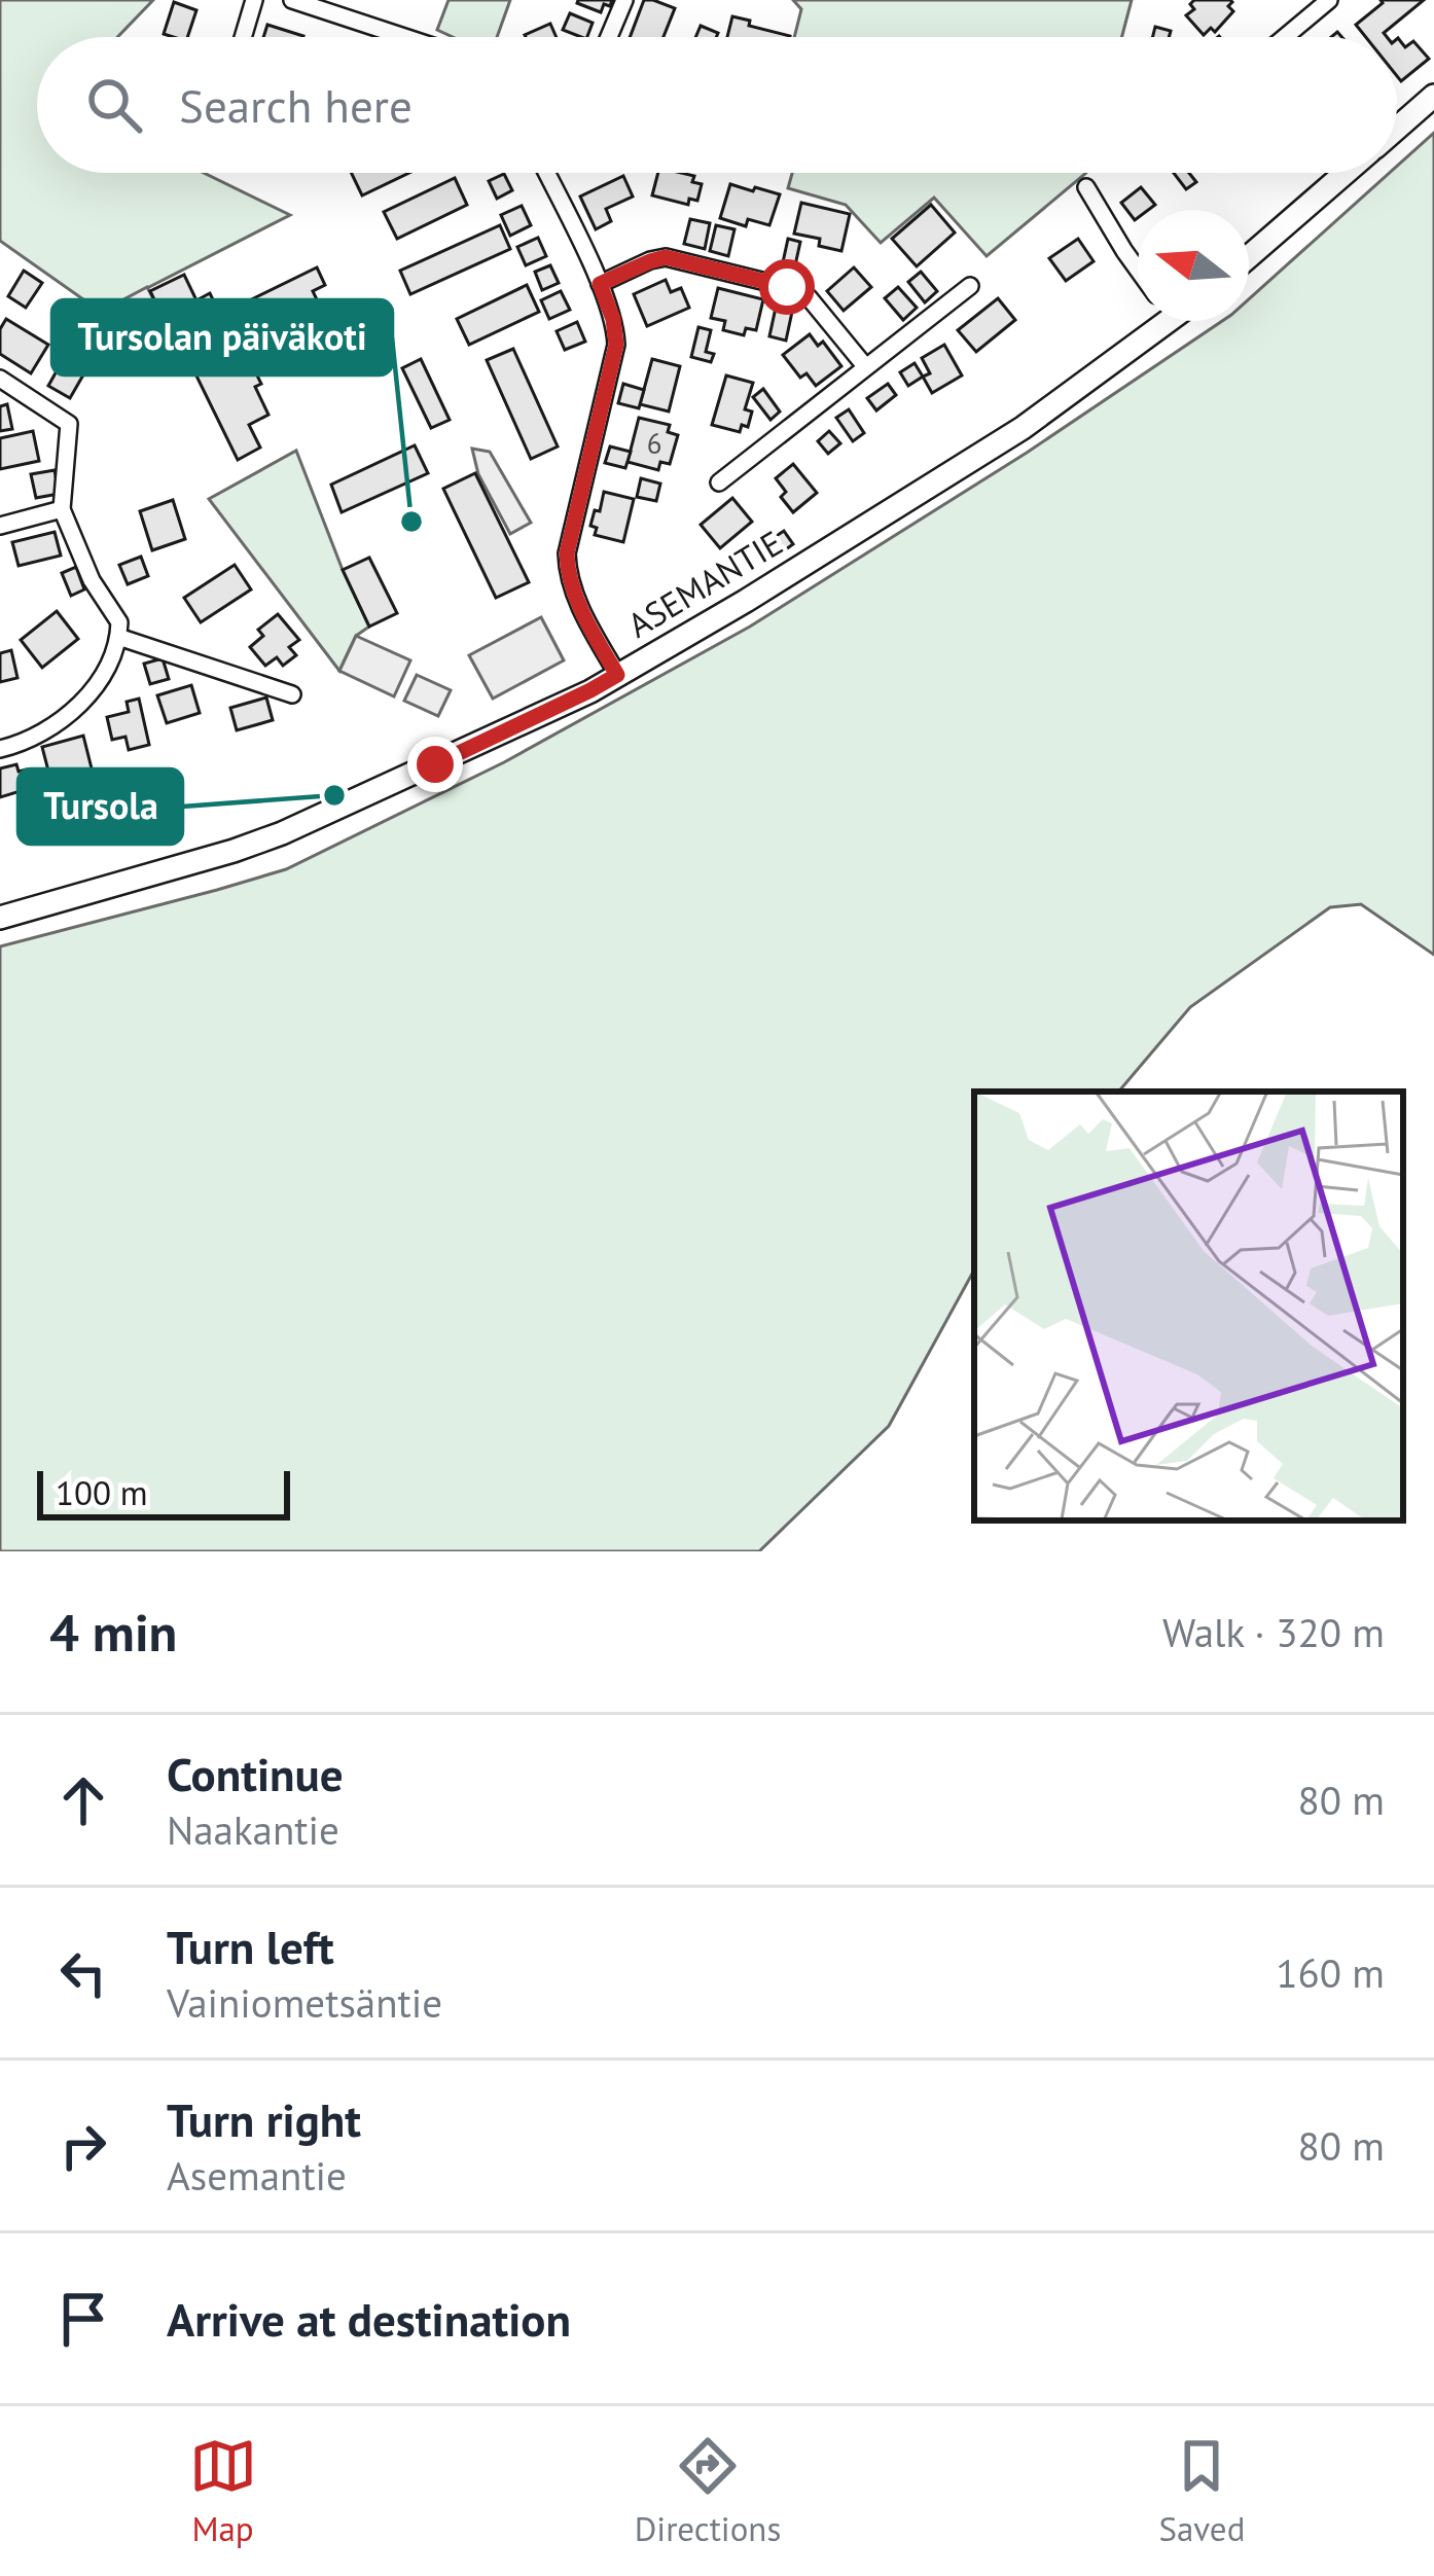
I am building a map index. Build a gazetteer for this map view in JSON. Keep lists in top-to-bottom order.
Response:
{
  "streets": {
    "main road": ["ASEMANTIE"]
  },
  "places": ["Tursolan päiväkoti", "Tursola"],
  "house_numbers": ["6"],
  "scale_bar": "100 m",
  "north": "left",
  "page": {
    "search": "Search here",
    "scale": "100 m",
    "heading": ["4 min", "Walk · 320 m"],
    "list": [
      ["Continue", "Naakantie", "80 m"],
      ["Turn left", "Vainiometsäntie", "160 m"],
      ["Turn right", "Asemantie", "80 m"],
      "Arrive at destination"
    ],
    "nav": ["Map", "Directions", "Saved"]
  }
}
